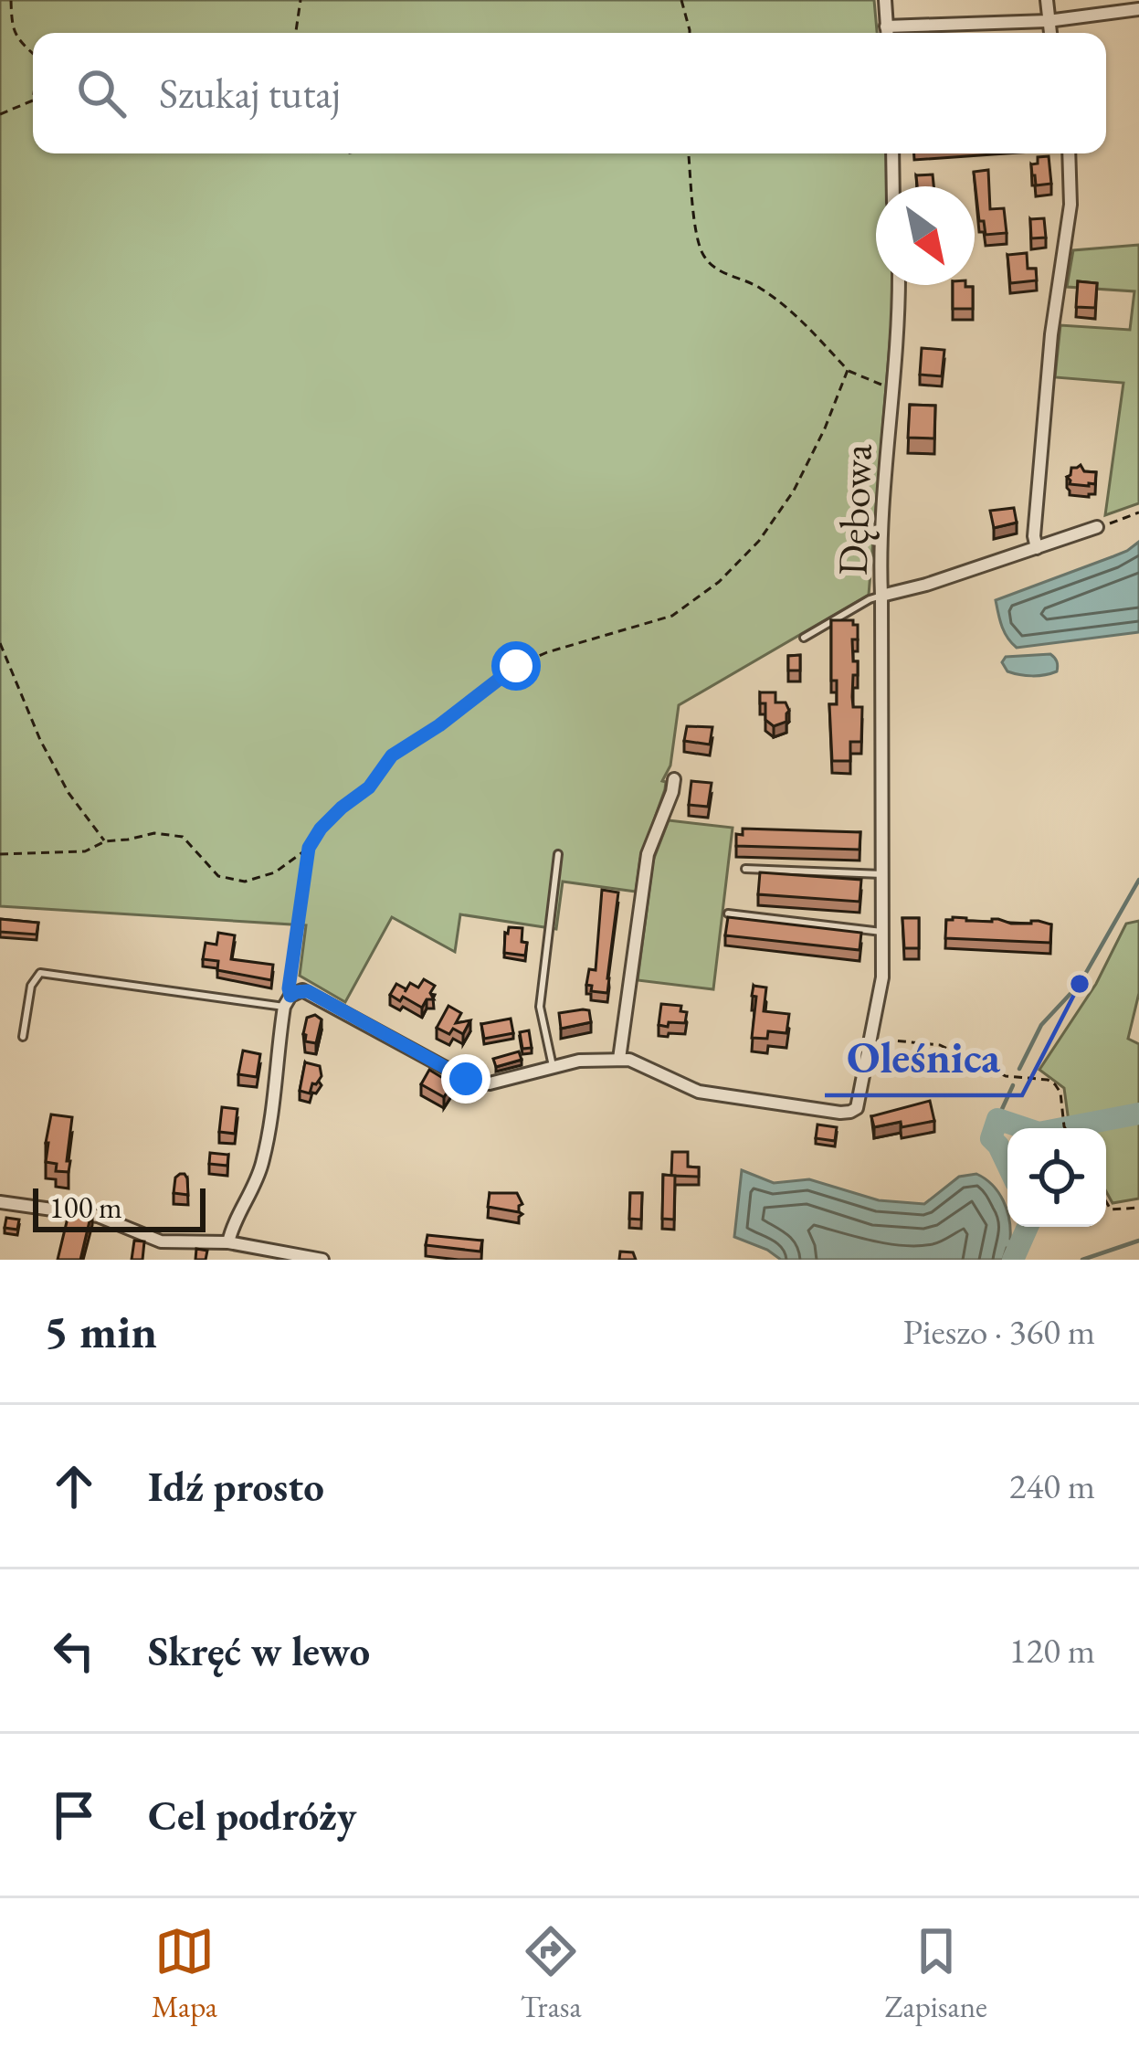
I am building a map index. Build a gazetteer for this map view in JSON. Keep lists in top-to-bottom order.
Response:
{
  "streets": {
    "street": ["Dębowa"]
  },
  "places": ["Oleśnica"],
  "scale_bar": "100 m",
  "north": "bottom right",
  "page": {
    "search": "Szukaj tutaj",
    "scale": "100 m",
    "heading": ["5 min", "Pieszo · 360 m"],
    "list": [
      ["Idź prosto", "240 m"],
      ["Skręć w lewo", "120 m"],
      "Cel podróży"
    ],
    "nav": ["Mapa", "Trasa", "Zapisane"]
  }
}
